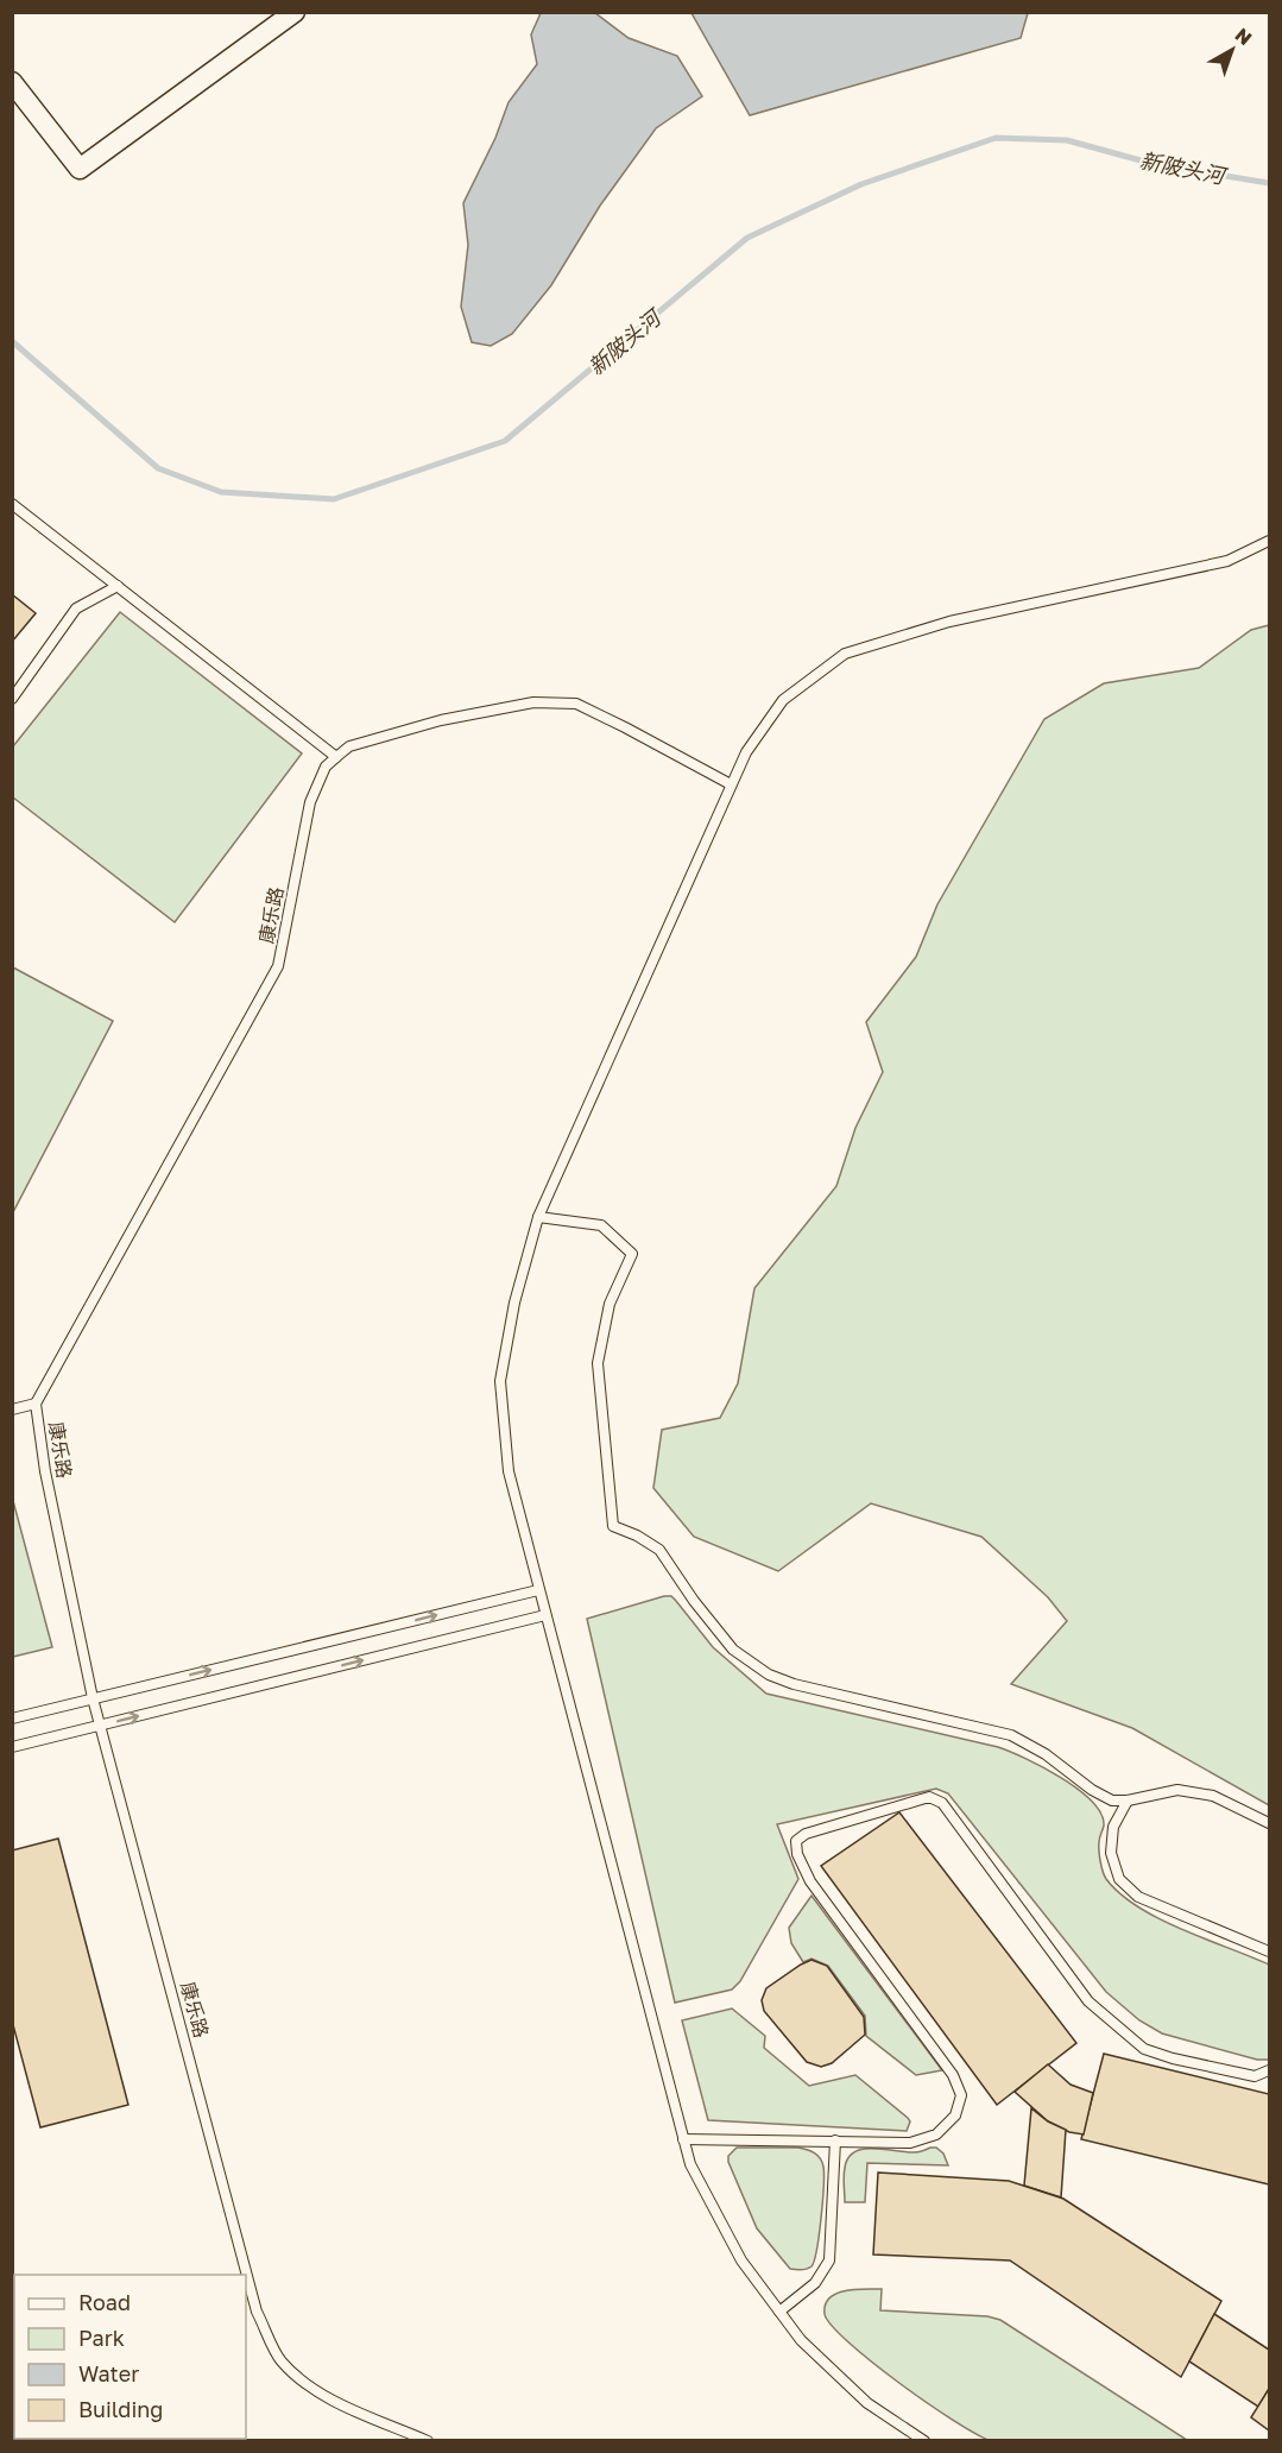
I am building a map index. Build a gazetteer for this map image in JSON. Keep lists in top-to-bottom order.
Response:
{
  "streets": {
    "lane": ["康乐路"]
  },
  "water": ["新陂头河"],
  "legend": [
    "Road",
    "Park",
    "Water",
    "Building"
  ],
  "north": "top right"
}
